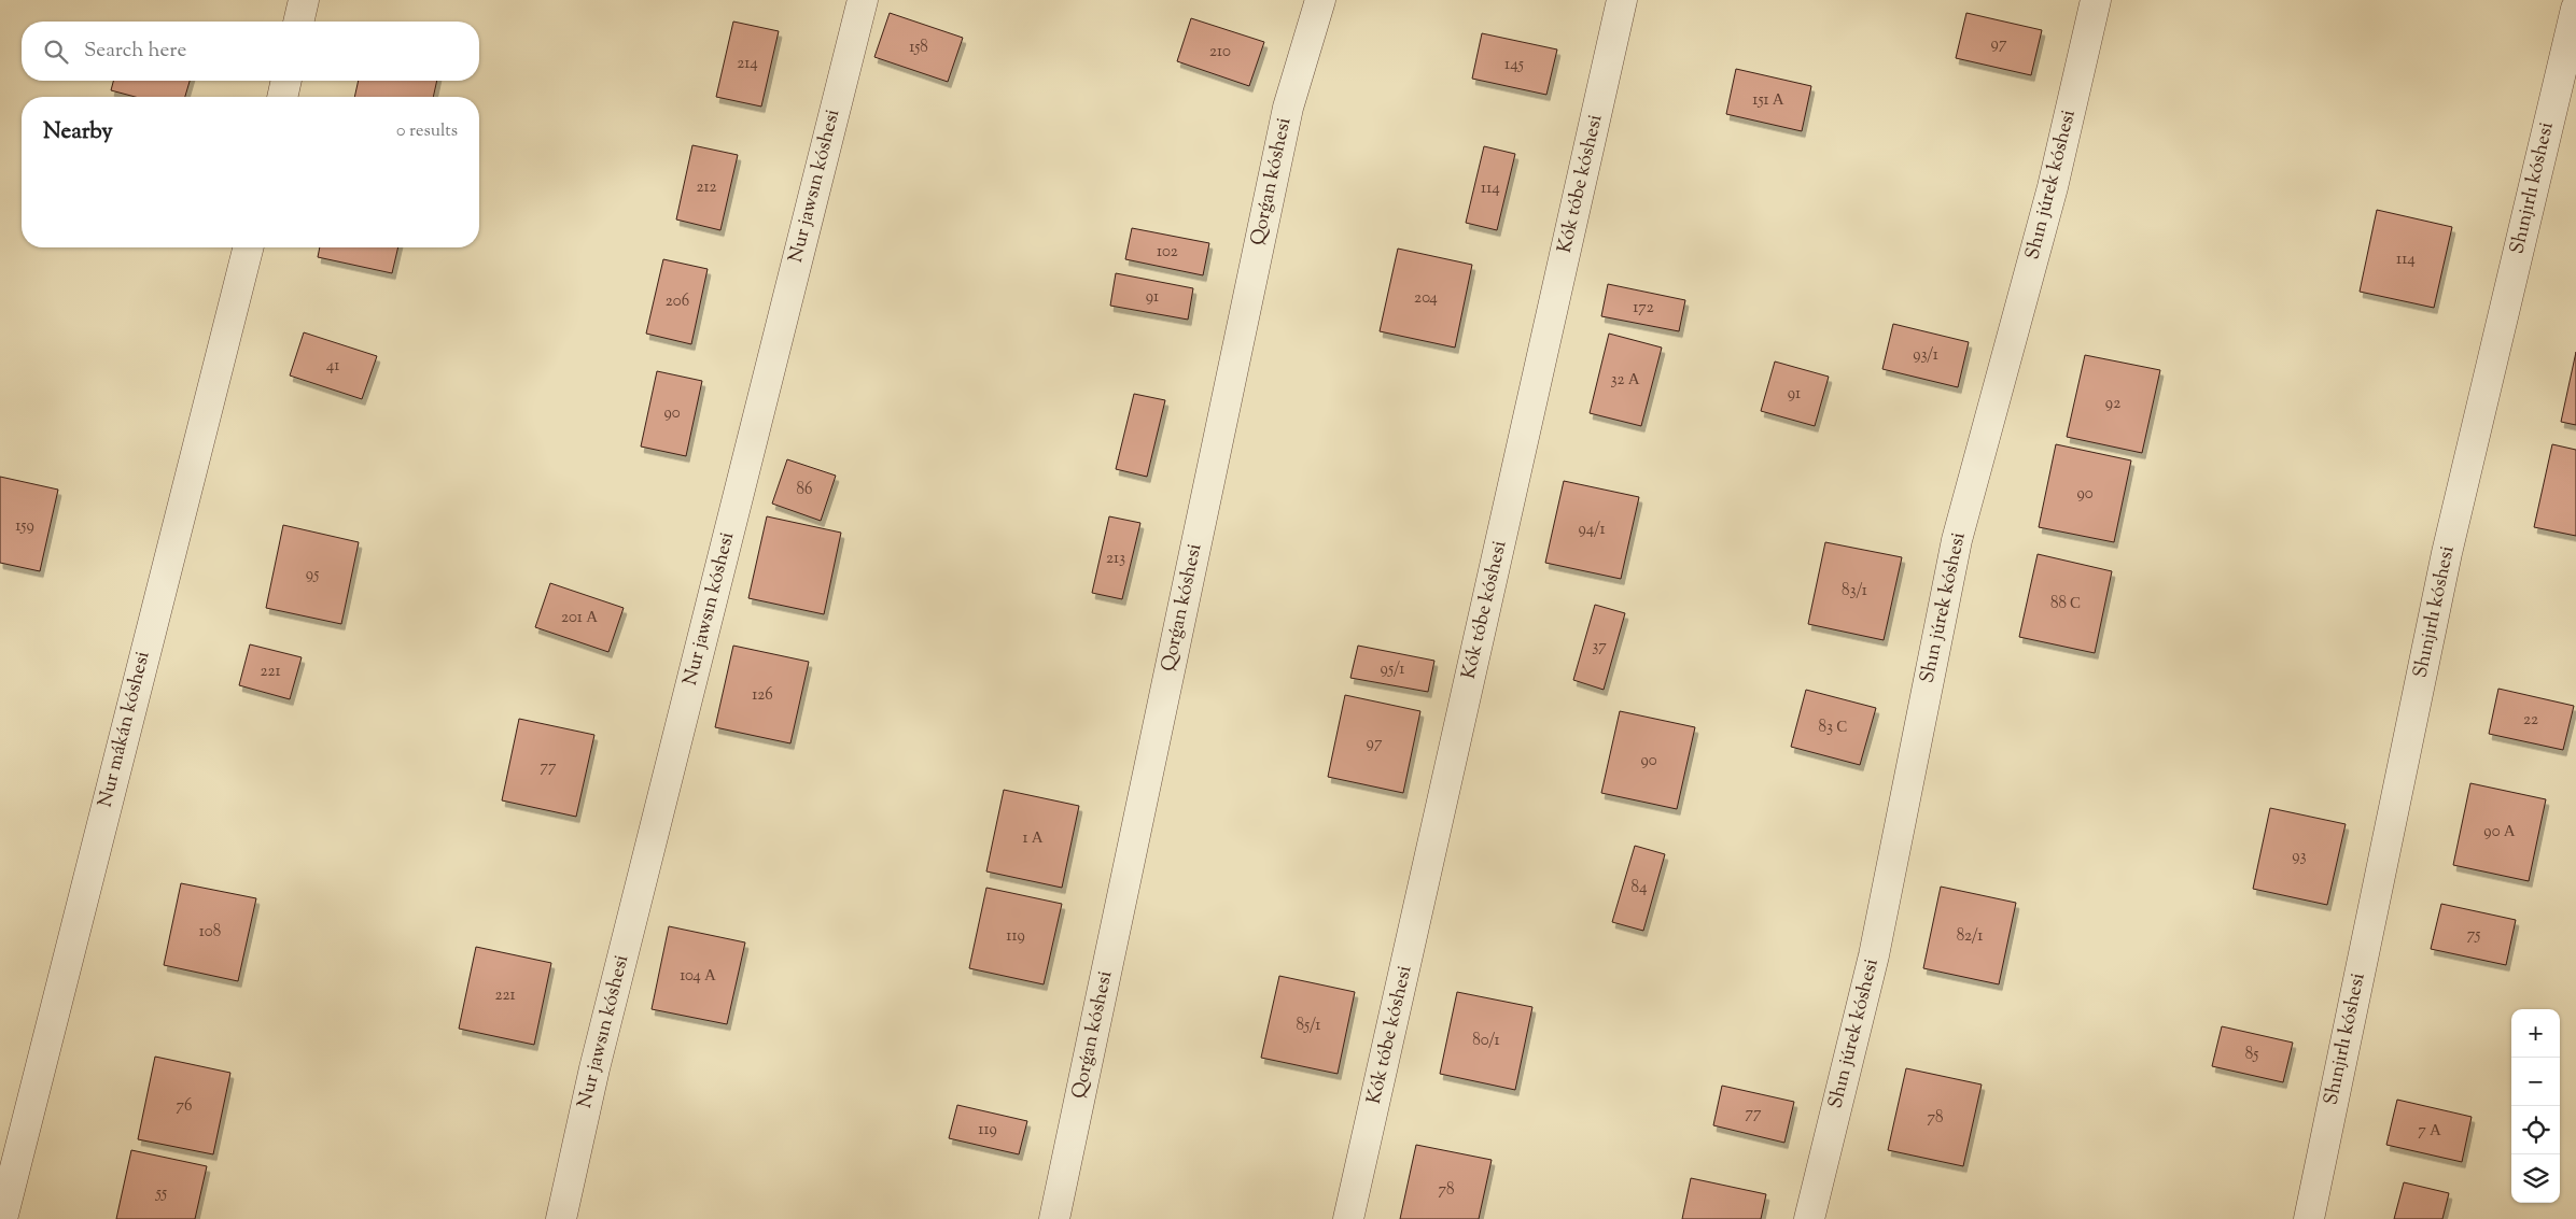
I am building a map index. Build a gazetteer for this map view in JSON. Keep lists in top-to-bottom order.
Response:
{
  "streets": {
    "street": [
      "Qorǵan kóshesi",
      "Kók tóbe kóshesi",
      "Shın júrek kóshesi",
      "Nur jawsın kóshesi",
      "Shınjırlı kóshesi",
      "Nur mákán kóshesi"
    ]
  },
  "house_numbers": [
    "97",
    "158",
    "210",
    "214",
    "145",
    "151 А",
    "212",
    "114",
    "102",
    "114",
    "91",
    "204",
    "206",
    "172",
    "93/1",
    "41",
    "32 А",
    "91",
    "92",
    "90",
    "86",
    "90",
    "159",
    "94/1",
    "213",
    "95",
    "83/1",
    "88 С",
    "201 А",
    "37",
    "95/1",
    "221",
    "126",
    "22",
    "83 С",
    "97",
    "90",
    "77",
    "90 А",
    "1 А",
    "93",
    "84",
    "108",
    "75",
    "119",
    "82/1",
    "104 А",
    "221",
    "85/1",
    "80/1",
    "85",
    "76",
    "77",
    "78",
    "119",
    "7 А",
    "78",
    "55"
  ],
  "page": {
    "search": "Search here",
    "heading": ["Nearby", "0 results"],
    "map_buttons": ["+", "−"]
  }
}
